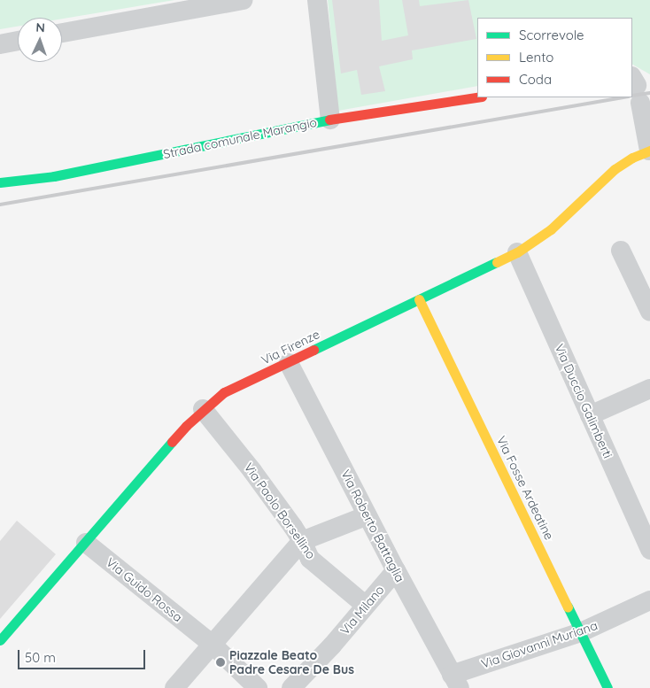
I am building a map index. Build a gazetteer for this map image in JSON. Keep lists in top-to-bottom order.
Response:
{
  "streets": {
    "street": [
      "Strada comunale Marangio",
      "Via Firenze",
      "Via Duccio Galimberti",
      "Via Fosse Ardeatine",
      "Via Paolo Borsellino",
      "Via Roberto Battaglia",
      "Via Guido Rossa",
      "Via Milano",
      "Via Giovanni Muriana"
    ]
  },
  "crossings": [
    ["Via Firenze", "Via Duccio Galimberti"],
    ["Via Firenze", "Via Fosse Ardeatine"],
    ["Via Firenze", "Via Paolo Borsellino"],
    ["Via Firenze", "Via Roberto Battaglia"],
    ["Via Firenze", "Via Guido Rossa"],
    ["Via Fosse Ardeatine", "Via Giovanni Muriana"],
    ["Via Paolo Borsellino", "Via Milano"],
    ["Via Roberto Battaglia", "Via Milano"],
    ["Via Roberto Battaglia", "Via Giovanni Muriana"]
  ],
  "places": ["Piazzale Beato Padre Cesare De Bus"],
  "legend": ["Scorrevole", "Lento", "Coda"],
  "scale_bar": "50 m",
  "north": "top"
}
